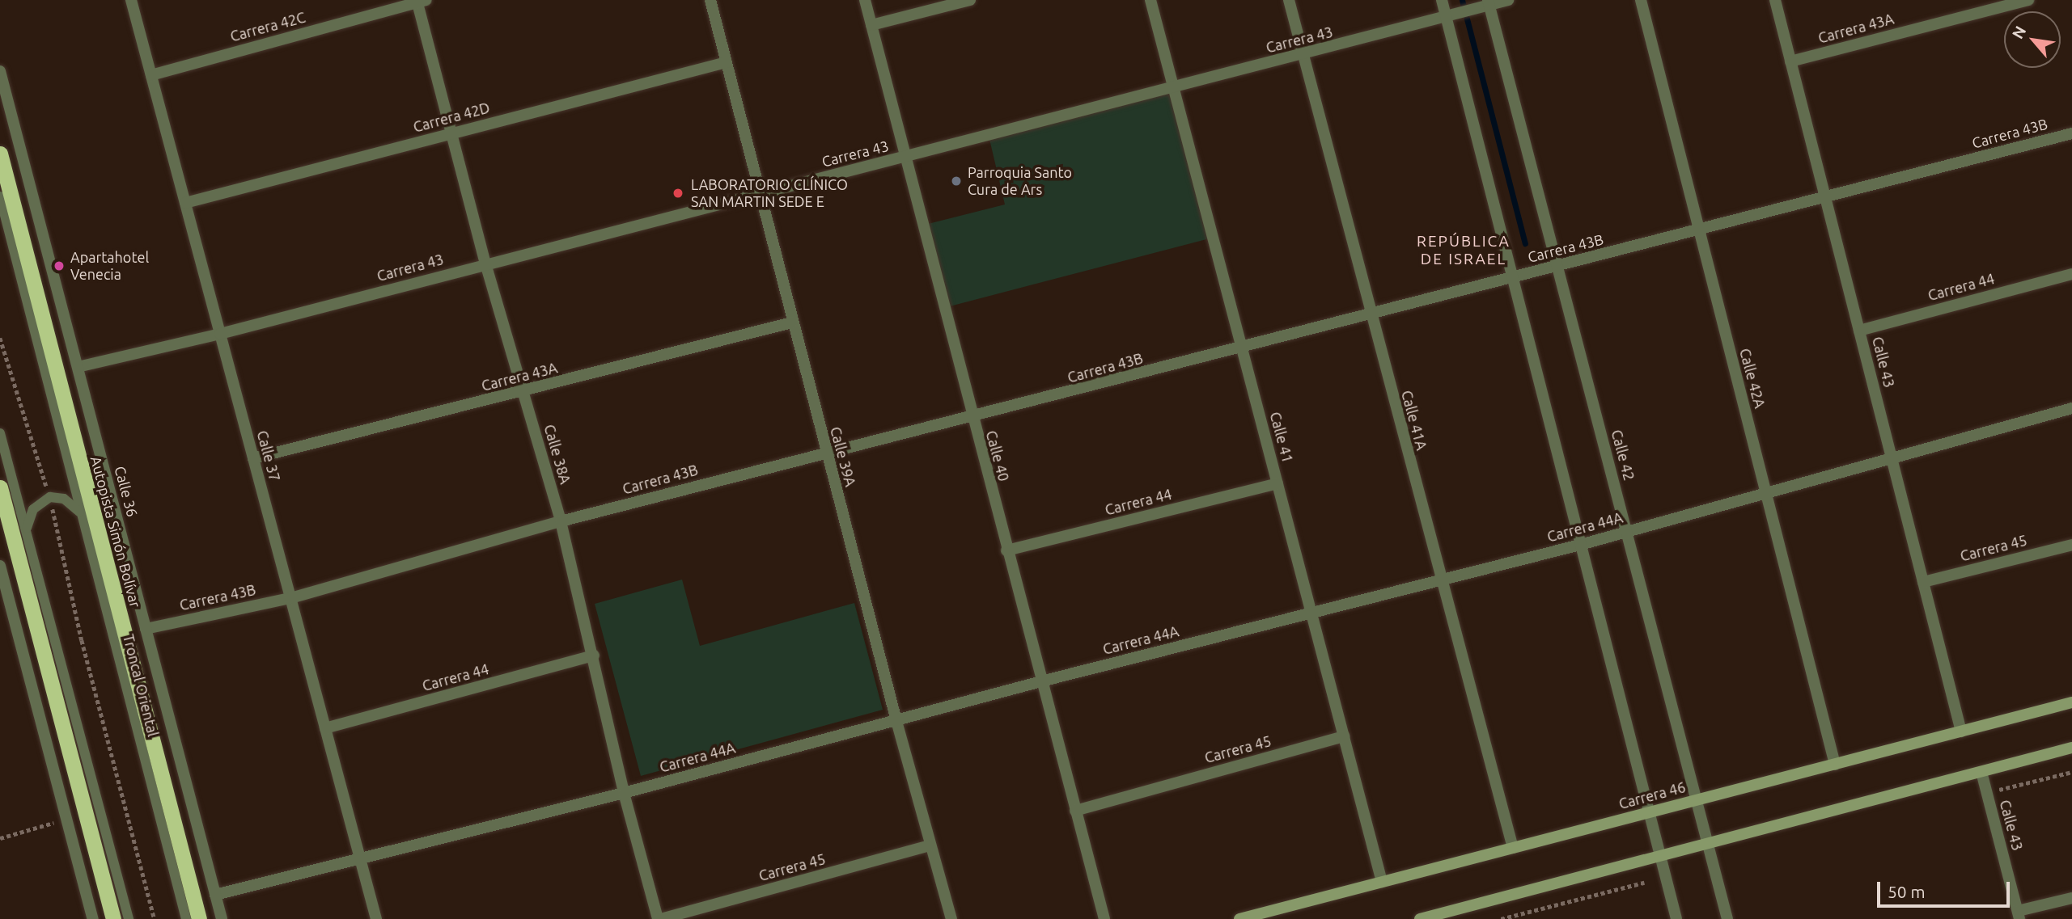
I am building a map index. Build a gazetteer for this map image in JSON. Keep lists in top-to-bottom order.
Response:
{
  "streets": {
    "highway": ["Autopista Simón Bolívar"],
    "main road": ["Carrera 46"],
    "street": [
      "Carrera 42C",
      "Carrera 43A",
      "Carrera 43",
      "Carrera 42D",
      "Carrera 43B",
      "Carrera 44",
      "Calle 43",
      "Calle 42A",
      "Calle 41A",
      "Calle 41",
      "Calle 38A",
      "Calle 42",
      "Calle 37",
      "Calle 40",
      "Calle 39A",
      "Calle 36",
      "Carrera 44A",
      "Carrera 45"
    ],
    "lane": ["Troncal Oriental"]
  },
  "crossings": [
    ["Carrera 42C", "Calle 38A"],
    ["Carrera 42C", "Calle 37"],
    ["Carrera 43A", "Calle 43"],
    ["Carrera 43A", "Calle 38A"],
    ["Carrera 43A", "Calle 37"],
    ["Carrera 43A", "Calle 39A"],
    ["Carrera 43", "Calle 41A"],
    ["Carrera 43", "Calle 41"],
    ["Carrera 43", "Calle 38A"],
    ["Carrera 43", "Calle 42"],
    ["Carrera 43", "Calle 37"],
    ["Carrera 43", "Calle 40"],
    ["Carrera 43", "Calle 39A"],
    ["Carrera 43", "Calle 36"],
    ["Carrera 42D", "Calle 38A"],
    ["Carrera 42D", "Calle 37"],
    ["Carrera 42D", "Calle 39A"],
    ["Carrera 43B", "Calle 43"],
    ["Carrera 43B", "Calle 42A"],
    ["Carrera 43B", "Calle 41A"],
    ["Carrera 43B", "Calle 41"],
    ["Carrera 43B", "Calle 38A"],
    ["Carrera 43B", "Calle 42"],
    ["Carrera 43B", "Calle 37"],
    ["Carrera 43B", "Calle 40"],
    ["Carrera 43B", "Calle 39A"],
    ["Carrera 43B", "Calle 36"],
    ["Carrera 44", "Calle 43"],
    ["Carrera 44", "Calle 41"],
    ["Carrera 44", "Calle 38A"],
    ["Carrera 44", "Calle 37"],
    ["Carrera 44", "Calle 40"],
    ["Calle 43", "Carrera 44A"],
    ["Calle 43", "Carrera 45"],
    ["Calle 43", "Carrera 46"],
    ["Calle 42A", "Carrera 44A"],
    ["Calle 42A", "Carrera 46"],
    ["Calle 41A", "Carrera 44A"],
    ["Calle 41A", "Carrera 46"],
    ["Calle 41", "Carrera 44A"],
    ["Calle 41", "Carrera 45"],
    ["Calle 41", "Carrera 46"],
    ["Calle 38A", "Carrera 44A"],
    ["Calle 38A", "Carrera 45"],
    ["Calle 42", "Carrera 44A"],
    ["Calle 42", "Carrera 46"],
    ["Calle 37", "Carrera 44A"],
    ["Calle 40", "Carrera 44A"],
    ["Calle 40", "Carrera 45"],
    ["Calle 39A", "Carrera 44A"],
    ["Calle 39A", "Carrera 45"],
    ["Calle 36", "Carrera 44A"]
  ],
  "districts": ["REPÚBLICA DE ISRAEL"],
  "places": ["Parroquia Santo Cura de Ars", "LABORATORIO CLÍNICO SAN MARTIN SEDE E", "Apartahotel Venecia"],
  "scale_bar": "50 m",
  "north": "top left"
}
